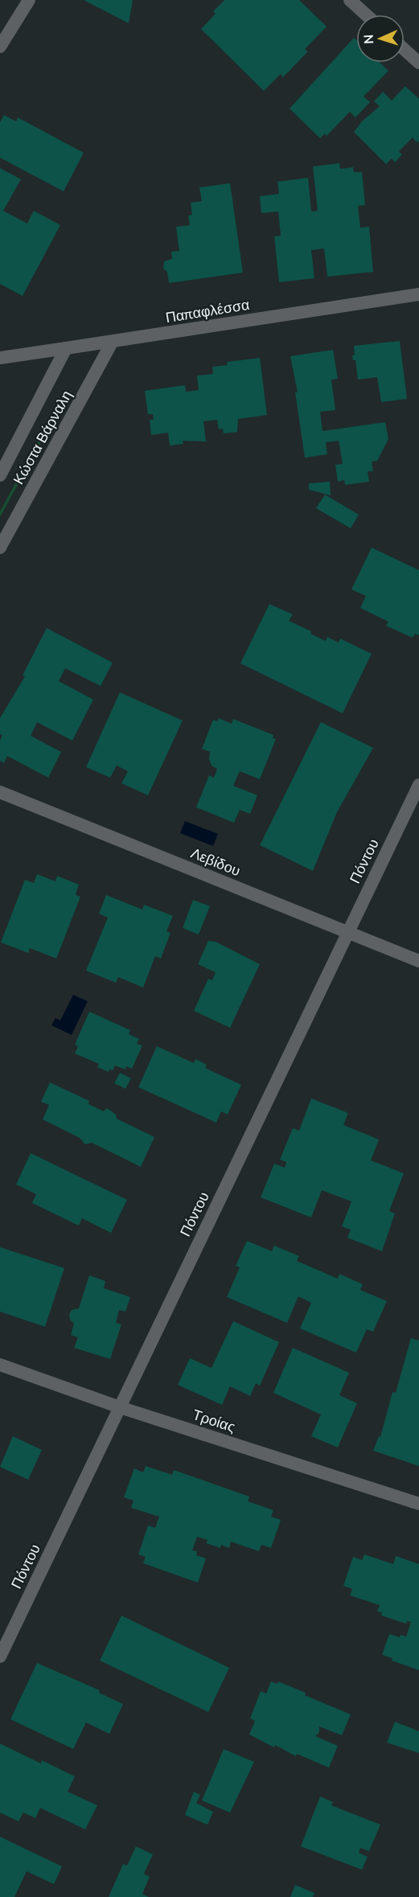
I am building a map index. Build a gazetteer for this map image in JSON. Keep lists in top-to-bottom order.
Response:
{
  "streets": {
    "street": [
      "Παπαφλέσσα",
      "Κώστα Βάρναλη",
      "Πόντου",
      "Λεβίδου",
      "Τροίας"
    ]
  },
  "crossings": [
    ["Παπαφλέσσα", "Κώστα Βάρναλη"],
    ["Πόντου", "Λεβίδου"],
    ["Πόντου", "Τροίας"]
  ],
  "north": "left"
}
